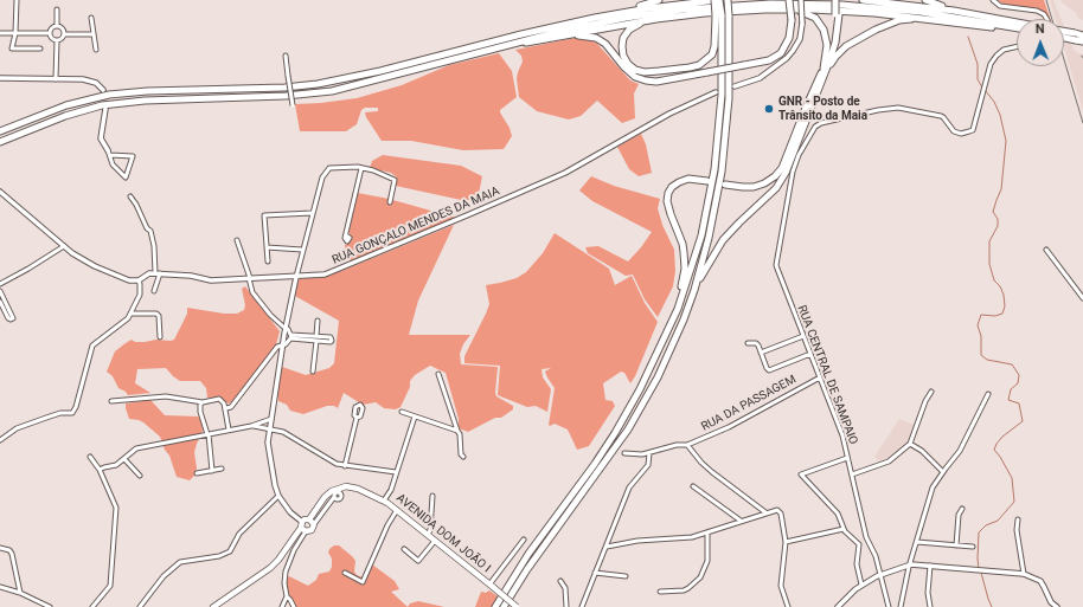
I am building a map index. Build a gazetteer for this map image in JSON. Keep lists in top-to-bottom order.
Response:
{
  "streets": {
    "main road": ["AVENIDA DOM JOÃO I"],
    "street": ["RUA GONÇALO MENDES DA MAIA", "RUA CENTRAL DE SAMPAIO", "RUA DA PASSAGEM"]
  },
  "crossings": [
    ["RUA CENTRAL DE SAMPAIO", "RUA DA PASSAGEM"]
  ],
  "places": ["GNR - Posto de Trânsito da Maia"],
  "north": "top"
}
